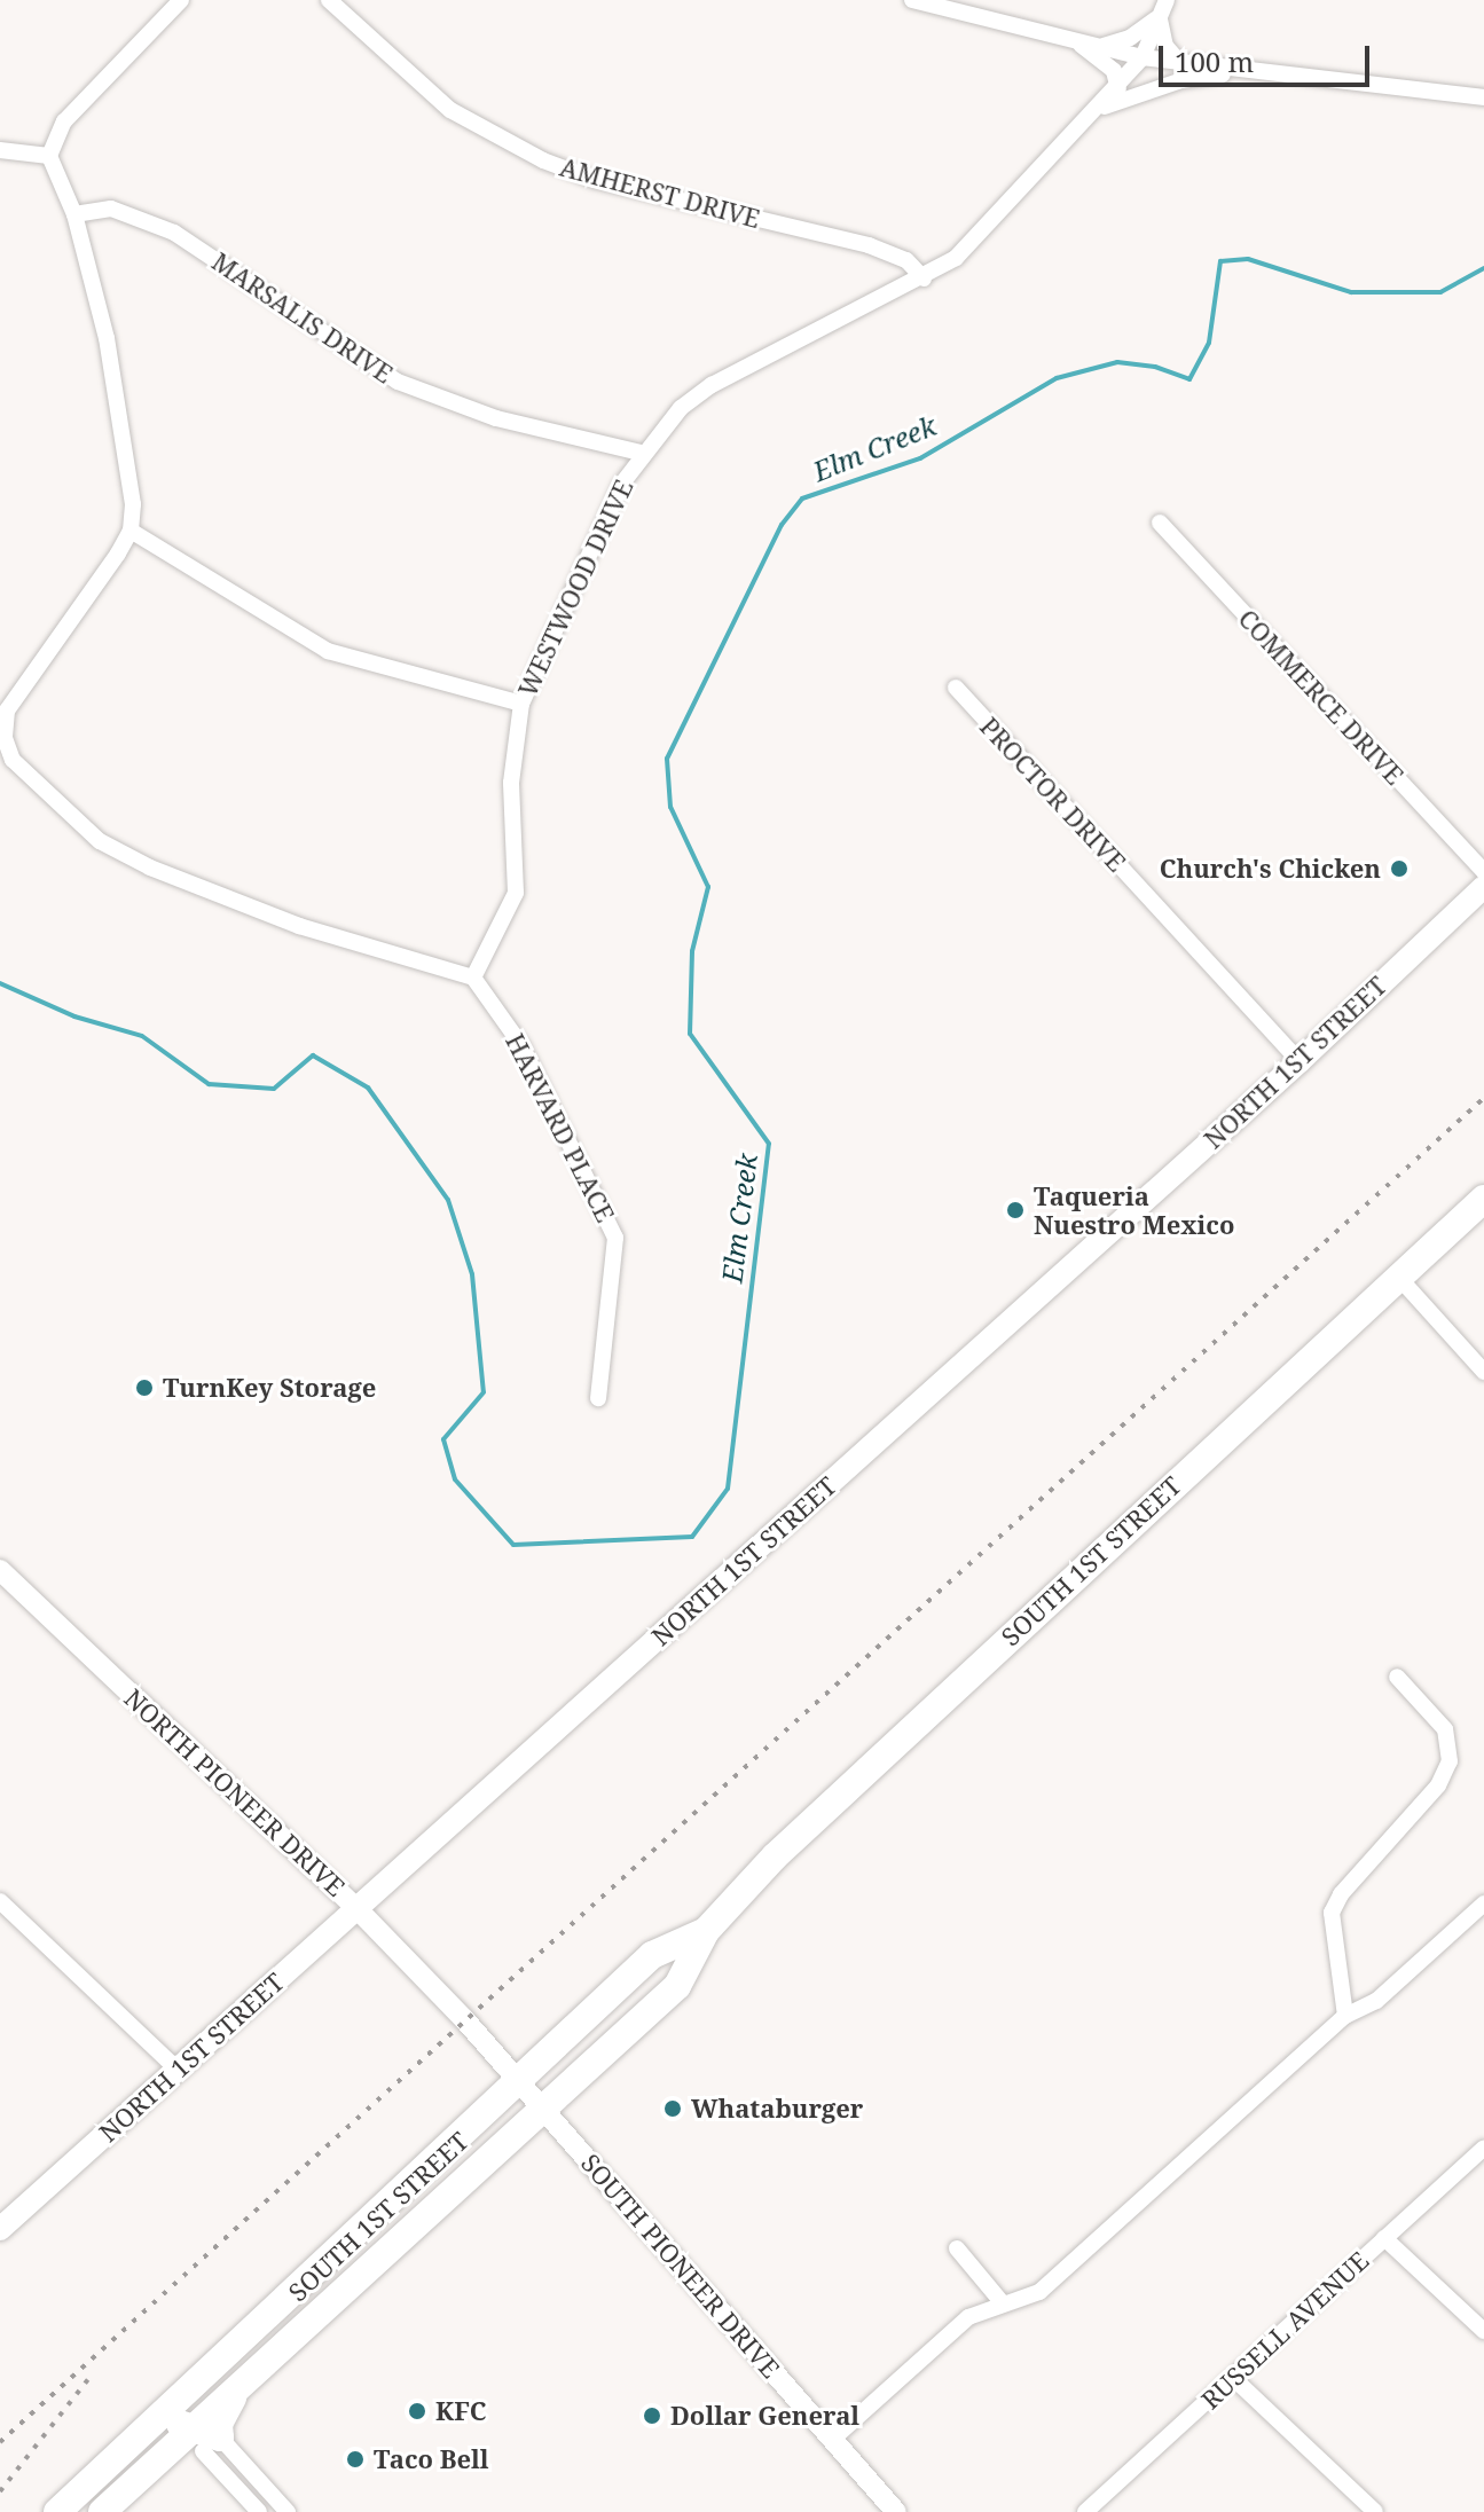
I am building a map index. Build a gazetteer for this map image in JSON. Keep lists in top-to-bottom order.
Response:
{
  "streets": {
    "main road": ["NORTH 1ST STREET", "SOUTH 1ST STREET"],
    "street": [
      "AMHERST DRIVE",
      "MARSALIS DRIVE",
      "WESTWOOD DRIVE",
      "COMMERCE DRIVE",
      "PROCTOR DRIVE",
      "HARVARD PLACE",
      "NORTH PIONEER DRIVE",
      "SOUTH PIONEER DRIVE",
      "RUSSELL AVENUE"
    ]
  },
  "crossings": [
    ["AMHERST DRIVE", "WESTWOOD DRIVE"],
    ["MARSALIS DRIVE", "WESTWOOD DRIVE"],
    ["WESTWOOD DRIVE", "HARVARD PLACE"],
    ["PROCTOR DRIVE", "NORTH 1ST STREET"],
    ["NORTH 1ST STREET", "NORTH PIONEER DRIVE"],
    ["SOUTH 1ST STREET", "SOUTH PIONEER DRIVE"],
    ["NORTH PIONEER DRIVE", "SOUTH PIONEER DRIVE"]
  ],
  "water": ["Elm Creek"],
  "places": [
    "Church's Chicken",
    "Taqueria Nuestro Mexico",
    "TurnKey Storage",
    "Whataburger",
    "KFC",
    "Dollar General",
    "Taco Bell"
  ],
  "scale_bar": "100 m"
}
